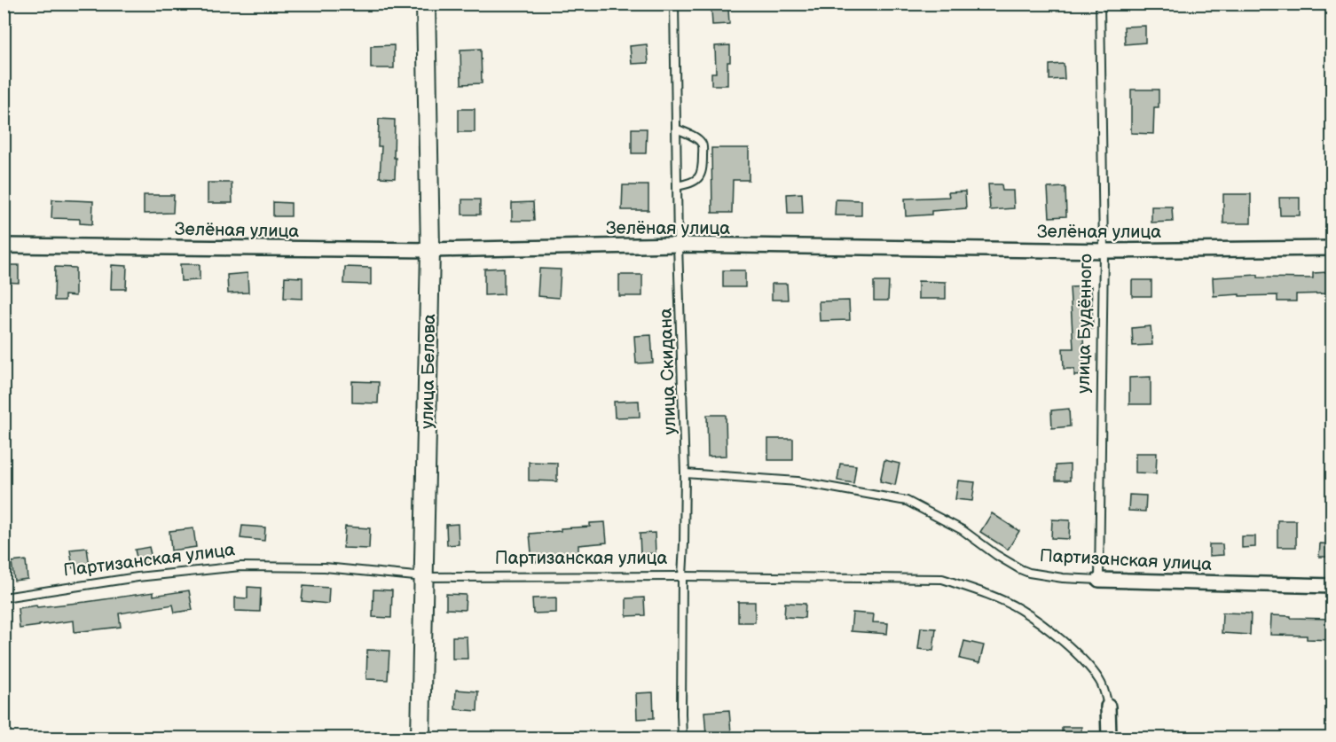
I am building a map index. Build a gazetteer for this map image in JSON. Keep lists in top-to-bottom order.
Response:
{
  "streets": {
    "street": ["Зелёная улица", "улица Белова", "Партизанская улица"],
    "lane": ["улица Будённого", "улица Скидана"]
  },
  "crossings": [
    ["Зелёная улица", "улица Будённого"],
    ["Зелёная улица", "улица Белова"],
    ["Зелёная улица", "улица Скидана"],
    ["улица Будённого", "Партизанская улица"],
    ["улица Белова", "Партизанская улица"],
    ["улица Скидана", "Партизанская улица"]
  ]
}
